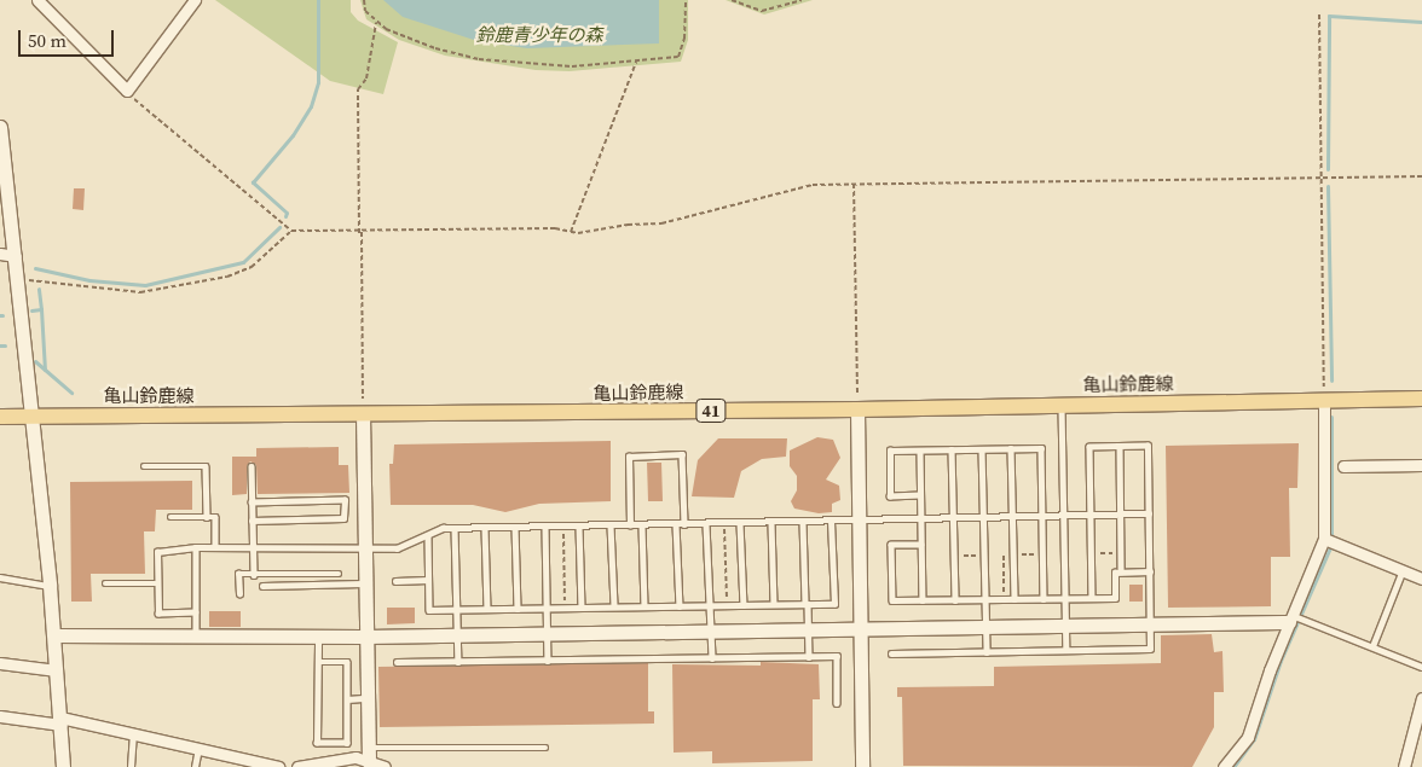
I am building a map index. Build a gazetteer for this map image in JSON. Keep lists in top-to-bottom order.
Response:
{
  "streets": {
    "main road": ["亀山鈴鹿線", "41"]
  },
  "parks": ["鈴鹿青少年の森"],
  "scale_bar": "50 m"
}
